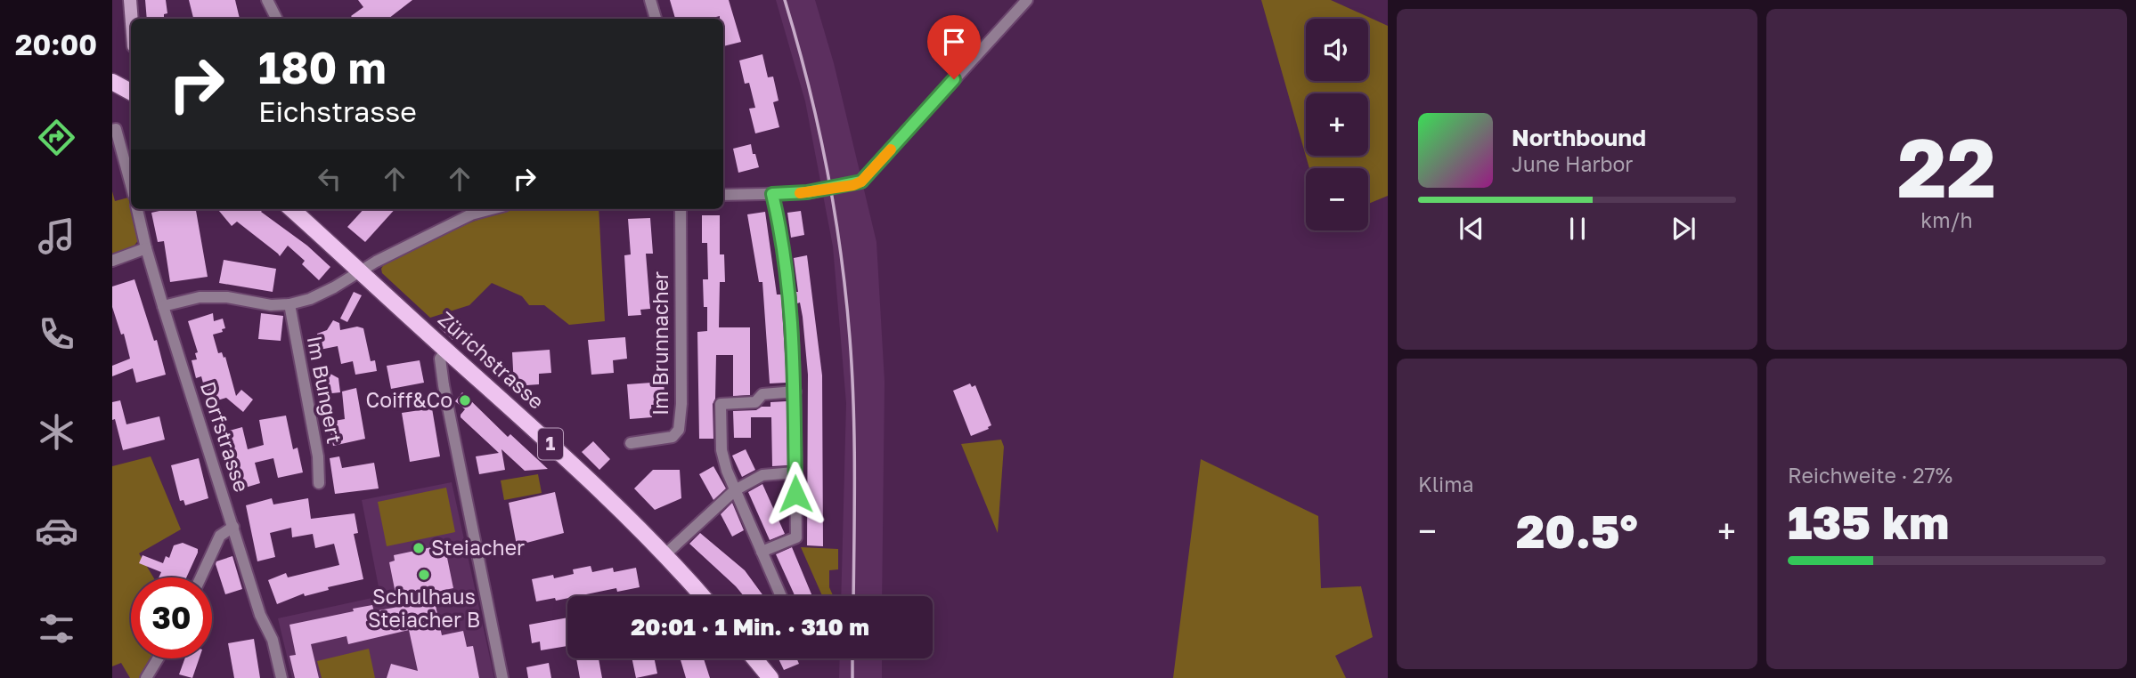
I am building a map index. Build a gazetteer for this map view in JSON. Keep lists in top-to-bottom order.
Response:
{
  "streets": {
    "main road": ["Zürichstrasse", "1"],
    "street": ["Im Brunnacher", "Im Bungert", "Dorfstrasse"]
  },
  "places": ["Coiff&Co", "Steiacher", "Schulhaus Steiacher B"],
  "page": {
    "tabs": "20:00",
    "tile": [
      ["22", "km/h"],
      "Klima",
      ["Reichweite · 27%", "135 km"]
    ],
    "map_buttons": ["+", "−"],
    "turn": ["180 m", "Eichstrasse"],
    "song": ["Northbound", "June Harbor"],
    "heat": ["−", "20.5°", "+"],
    "limit": "30",
    "trip": "20:01 · 1 Min. · 310 m"
  }
}
